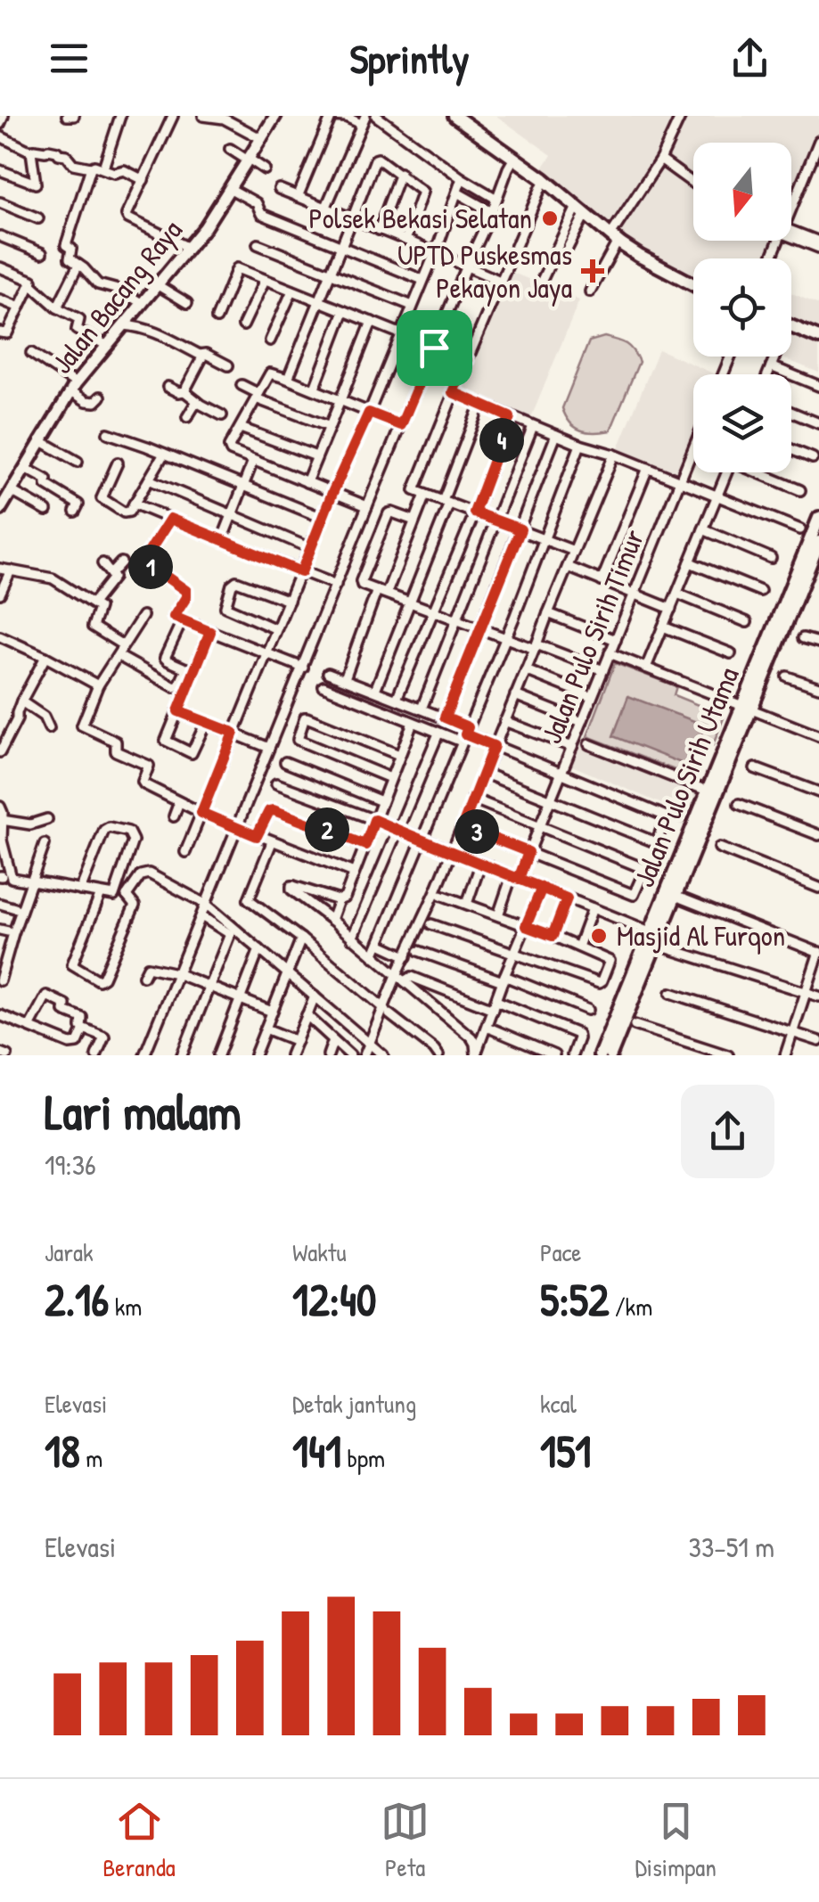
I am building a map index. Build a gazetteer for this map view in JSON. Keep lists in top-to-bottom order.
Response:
{
  "streets": {
    "main road": ["Jalan Pulo Sirih Utama"],
    "street": ["Jalan Bacang Raya", "Jalan Pulo Sirih Timur"]
  },
  "places": {
    "other": ["Polsek Bekasi Selatan", "Masjid Al Furqon"],
    "health": ["UPTD Puskesmas Pekayon Jaya"]
  },
  "north": "bottom",
  "page": {
    "header": "Sprintly",
    "pins": [
      "4",
      "1",
      "2",
      "3"
    ],
    "heading": ["Lari malam", "19:36"],
    "stats": [
      ["Jarak", "2.16 km"],
      ["Waktu", "12:40"],
      ["Pace", "5:52 /km"],
      ["Elevasi", "18 m"],
      ["Detak jantung", "141 bpm"],
      ["kcal", "151"]
    ],
    "chart": ["Elevasi", "33–51 m"],
    "tabs": ["Beranda", "Peta", "Disimpan"]
  }
}
